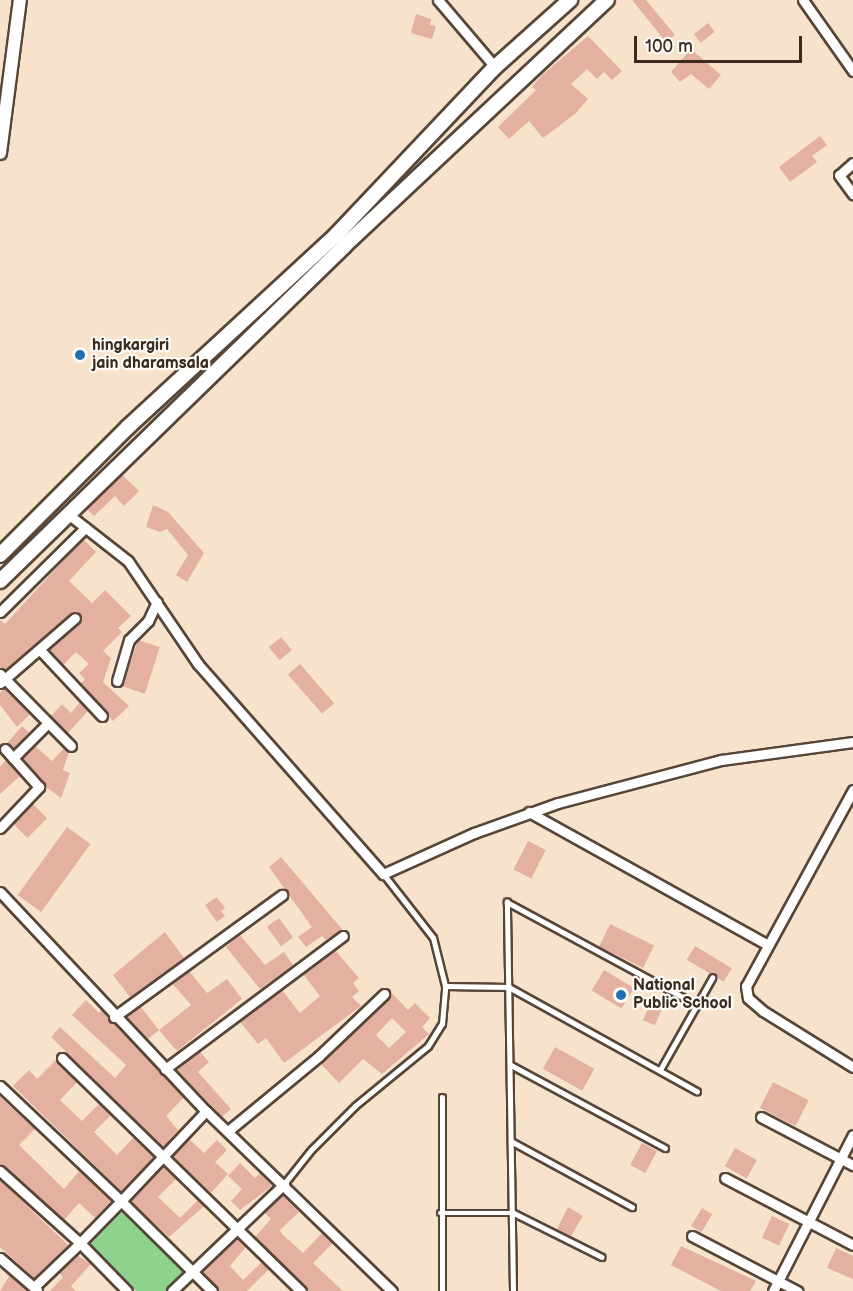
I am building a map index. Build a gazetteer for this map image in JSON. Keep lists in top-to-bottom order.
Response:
{
  "places": ["hingkargiri jain dharamsala", "National Public School"],
  "scale_bar": "100 m"
}
